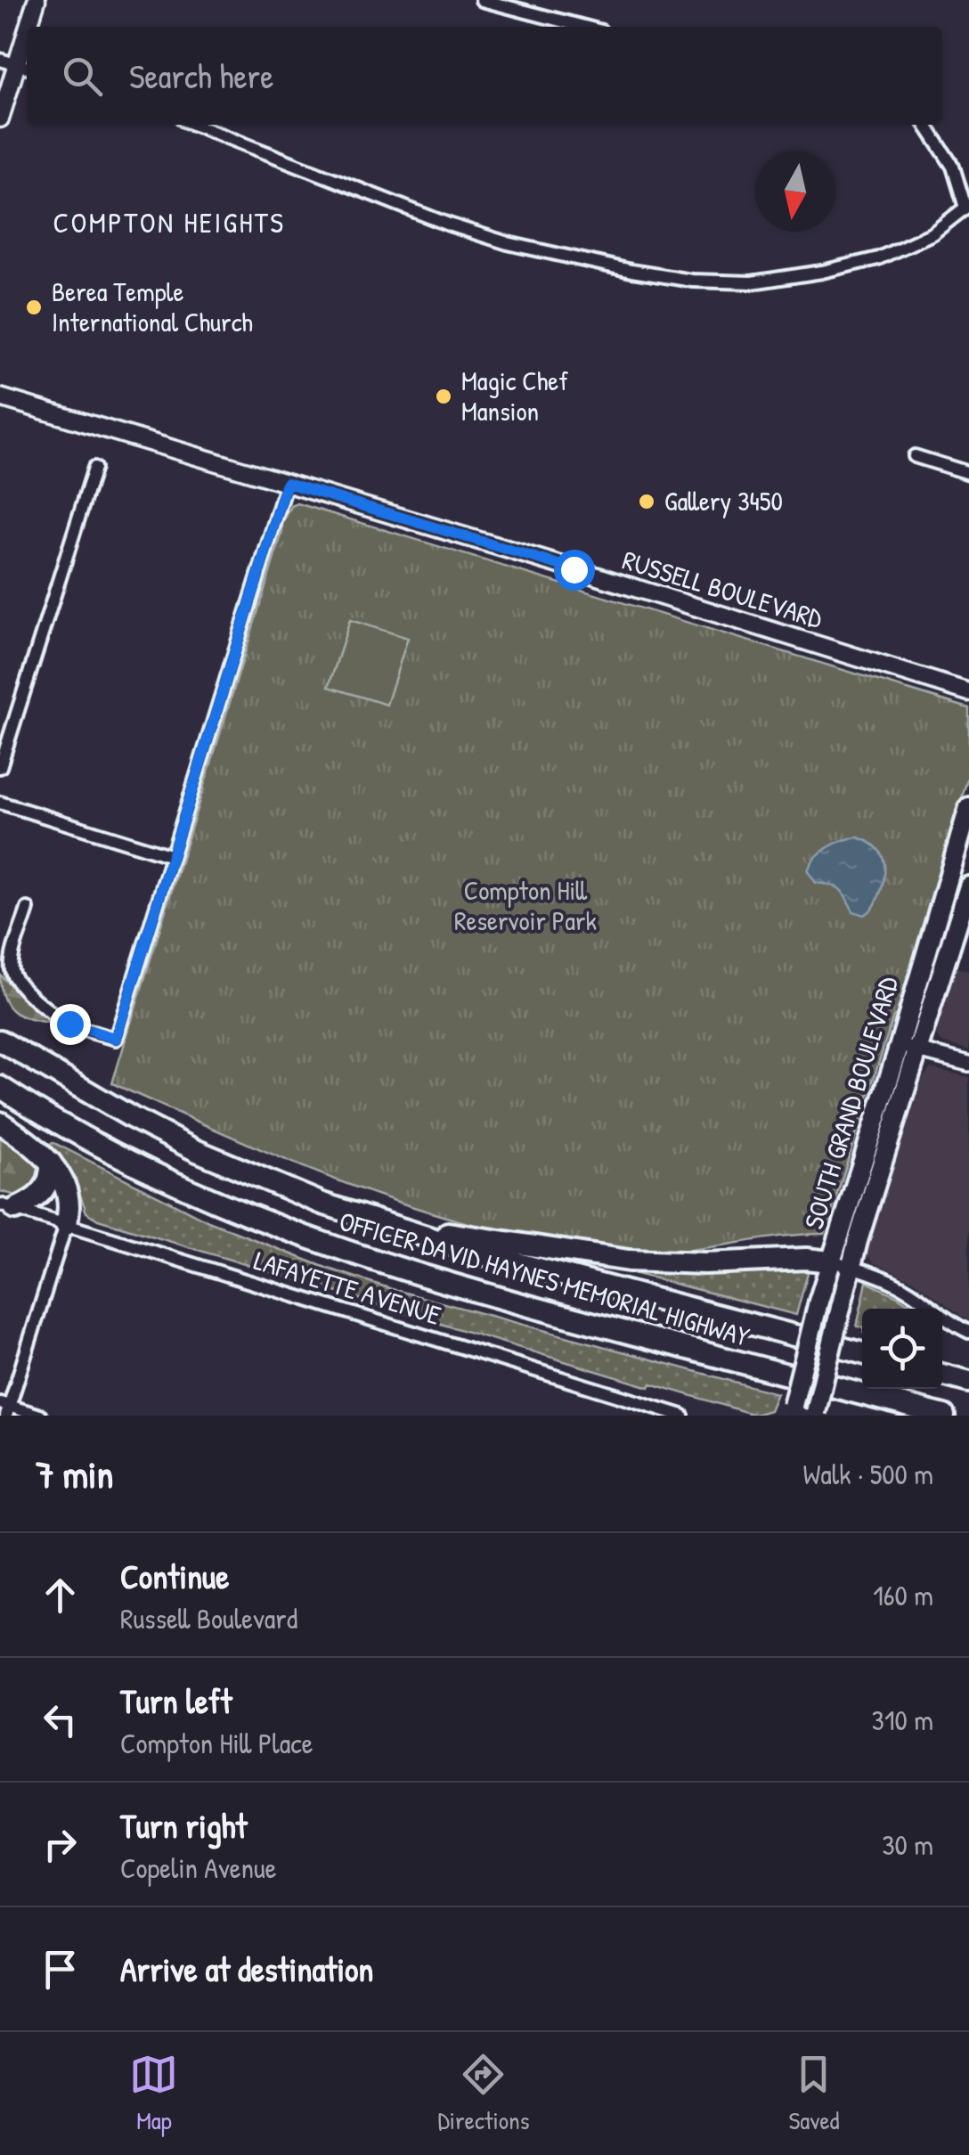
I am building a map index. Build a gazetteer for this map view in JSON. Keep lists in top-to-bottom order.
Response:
{
  "streets": {
    "highway": ["OFFICER DAVID HAYNES MEMORIAL HIGHWAY"],
    "main road": ["RUSSELL BOULEVARD", "SOUTH GRAND BOULEVARD"],
    "street": ["LAFAYETTE AVENUE"]
  },
  "districts": ["COMPTON HEIGHTS"],
  "parks": ["Compton Hill Reservoir Park"],
  "places": ["Berea Temple International Church", "Magic Chef Mansion", "Gallery 3450"],
  "north": "bottom",
  "page": {
    "search": "Search here",
    "heading": ["7 min", "Walk · 500 m"],
    "list": [
      ["Continue", "Russell Boulevard", "160 m"],
      ["Turn left", "Compton Hill Place", "310 m"],
      ["Turn right", "Copelin Avenue", "30 m"],
      "Arrive at destination"
    ],
    "nav": ["Map", "Directions", "Saved"]
  }
}
